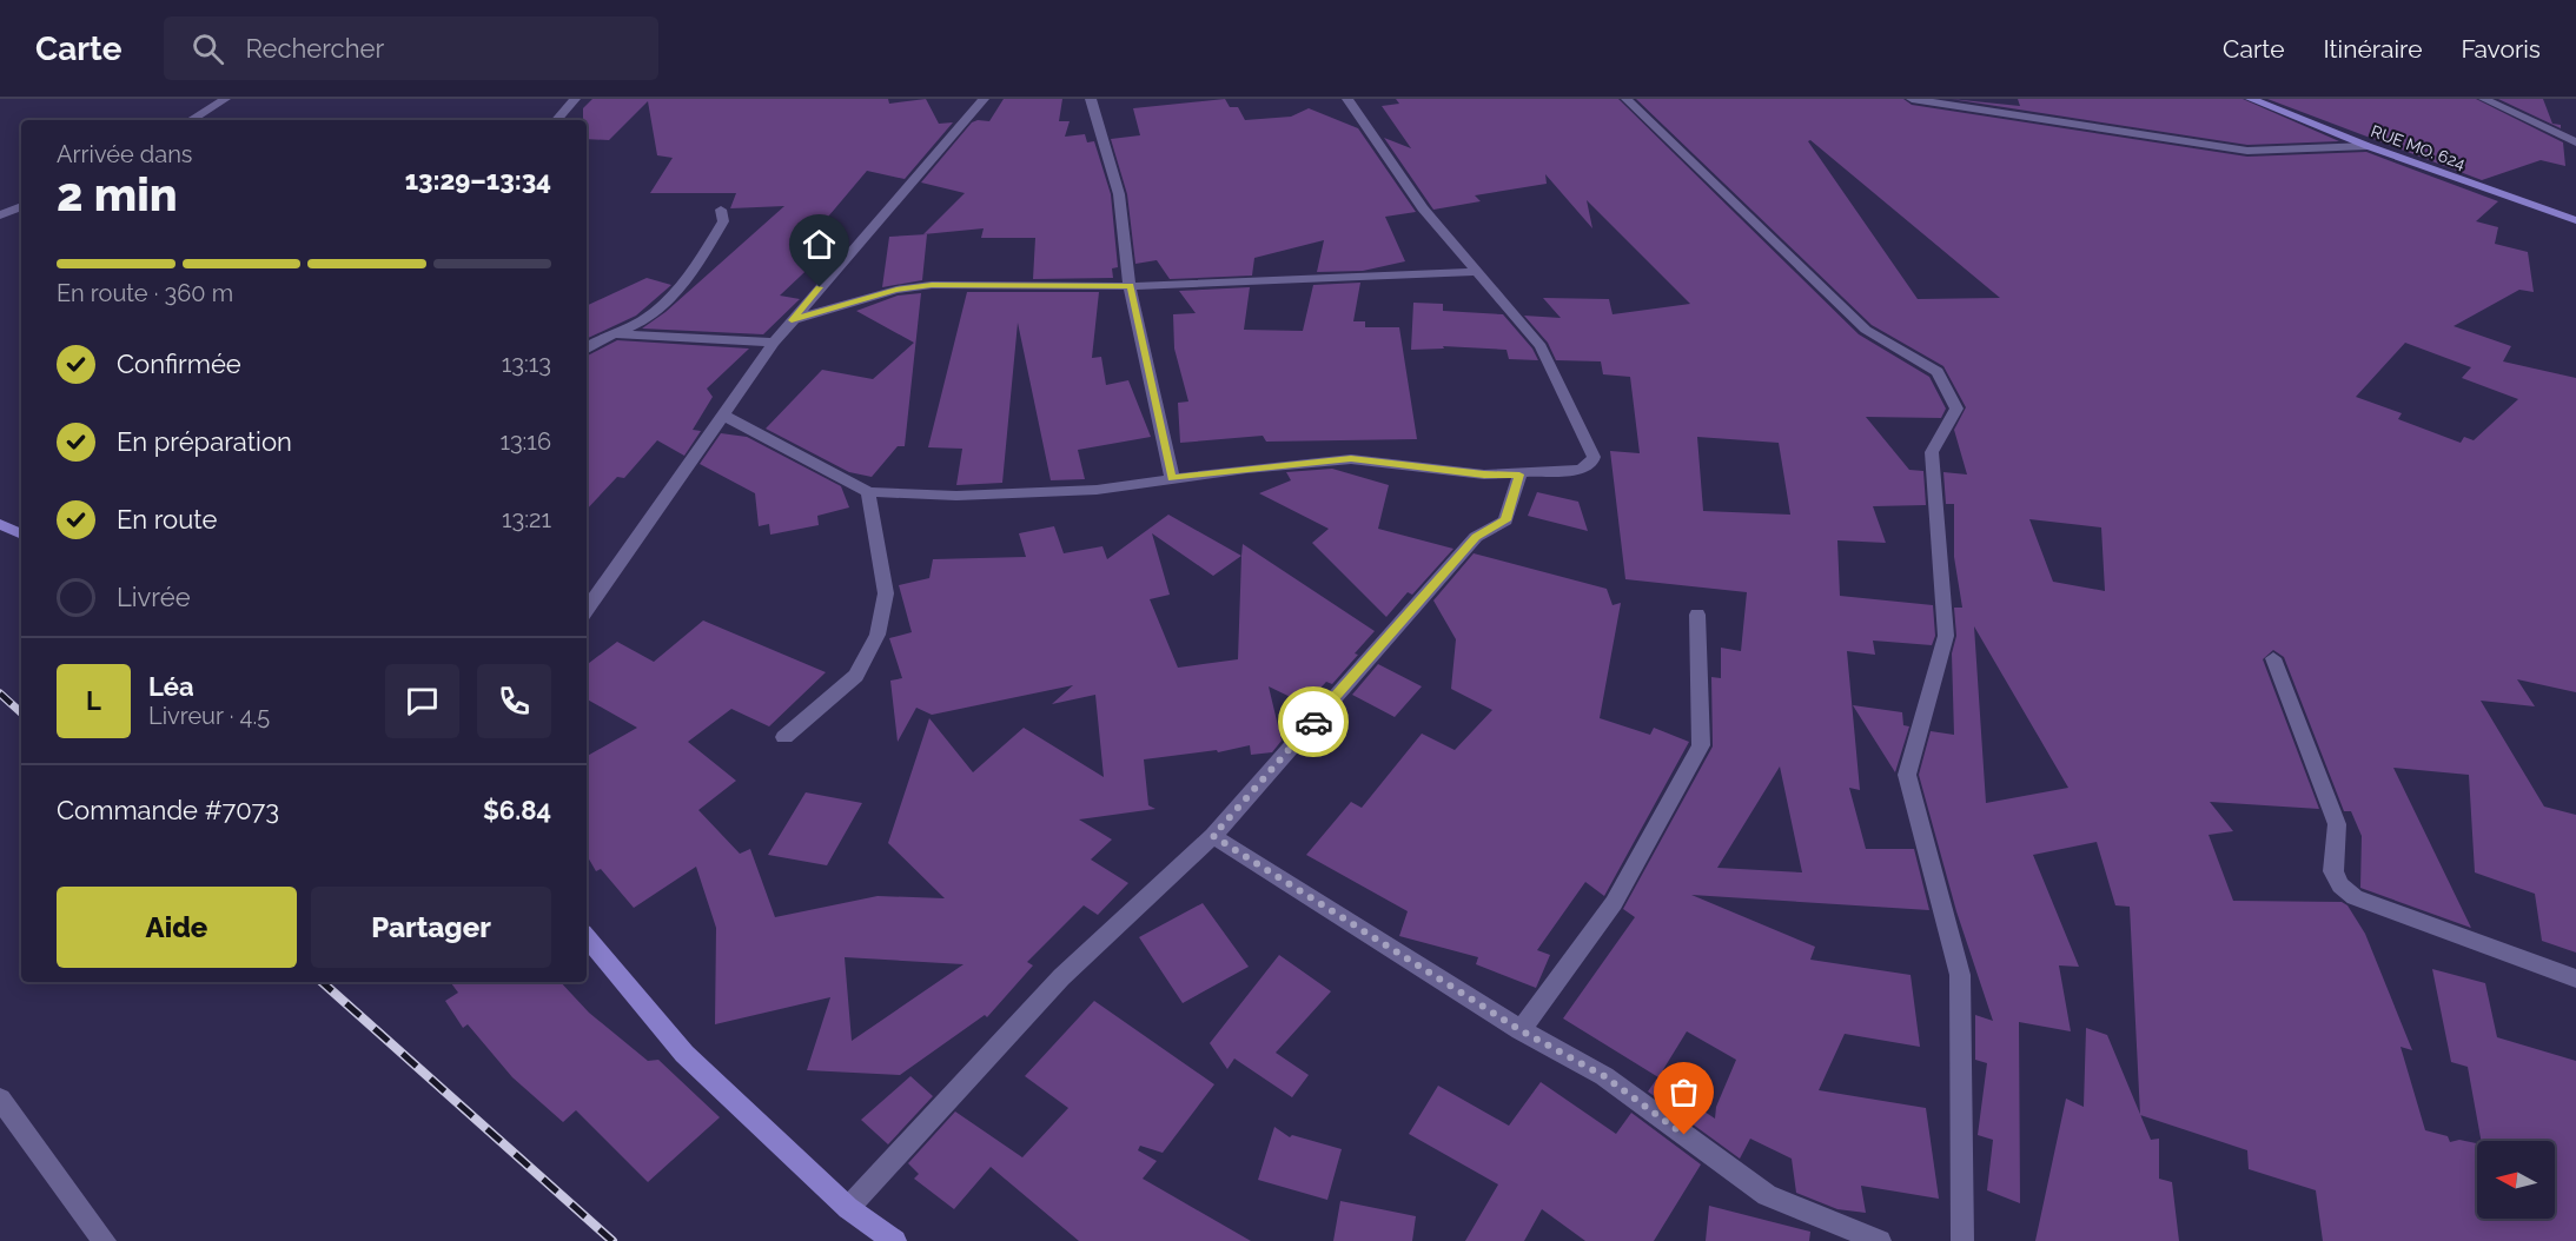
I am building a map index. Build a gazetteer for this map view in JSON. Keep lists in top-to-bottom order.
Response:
{
  "streets": {
    "street": ["RUE MO. 624"]
  },
  "north": "left",
  "page": {
    "header": "Carte",
    "search": "Rechercher",
    "nav": ["Carte", "Itinéraire", "Favoris"],
    "heading": ["2 min", "Arrivée dans", "13:29–13:34"],
    "panel": [
      "Léa",
      "Livreur · 4.5",
      "Commande #7073",
      "$6.84"
    ],
    "bar": "En route · 360 m",
    "list": [
      ["Confirmée", "13:13"],
      ["En préparation", "13:16"],
      ["En route", "13:21"],
      "Livrée"
    ],
    "round": "L",
    "buttons": ["Aide", "Partager"]
  }
}
